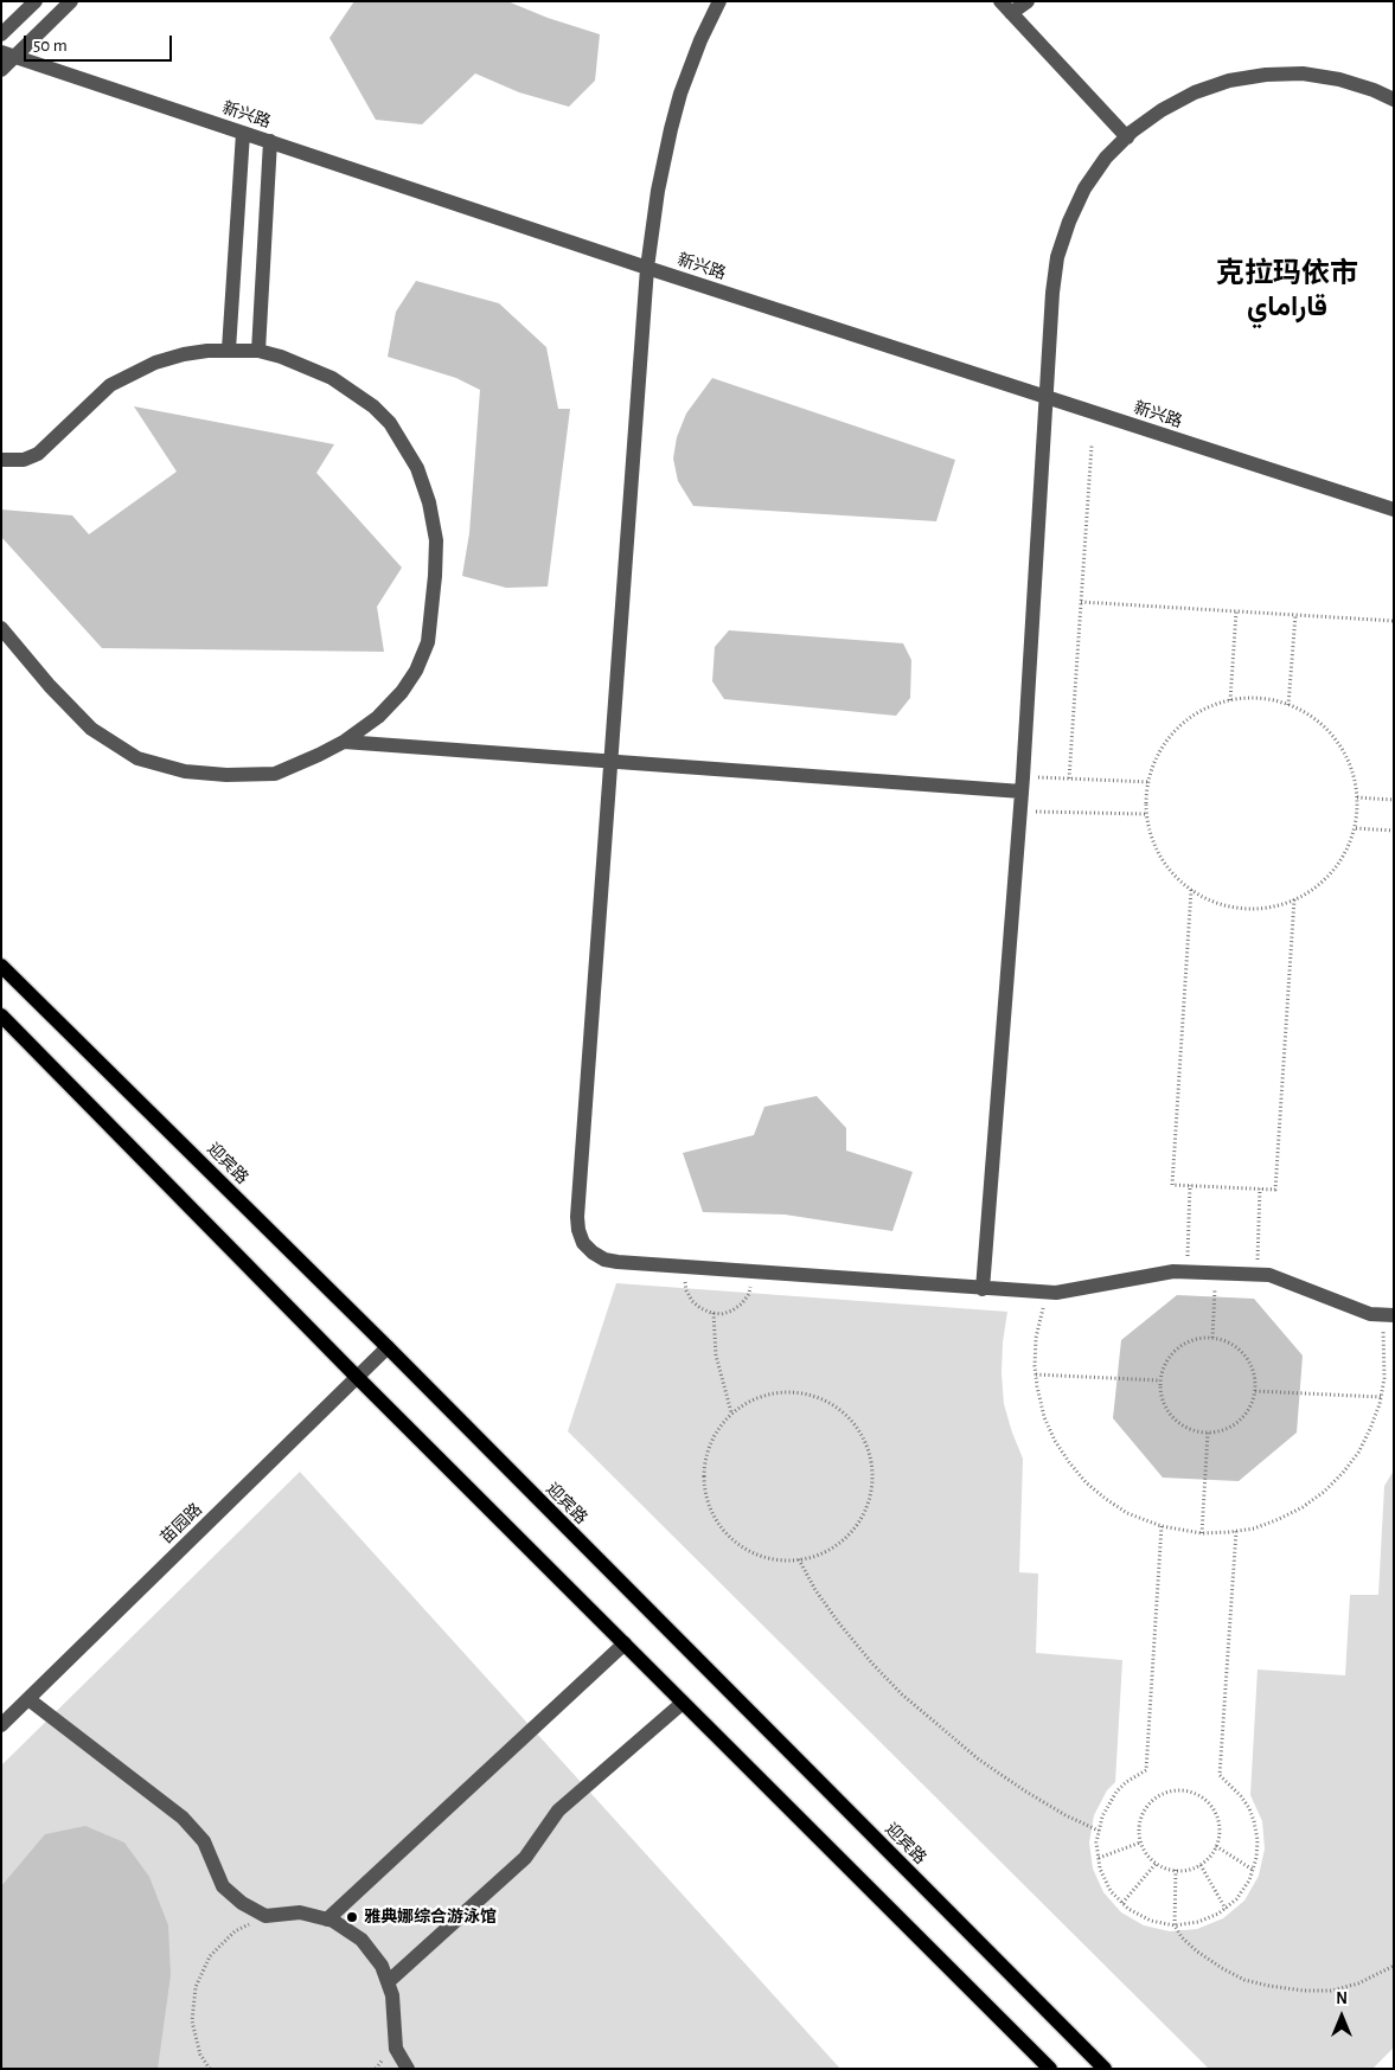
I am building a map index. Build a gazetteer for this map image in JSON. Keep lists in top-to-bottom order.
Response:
{
  "streets": {
    "main road": ["迎宾路"],
    "street": ["新兴路", "苗园路"]
  },
  "crossings": [
    ["迎宾路", "苗园路"]
  ],
  "districts": ["克拉玛依市 قاراماي"],
  "places": ["雅典娜综合游泳馆"],
  "scale_bar": "50 m",
  "north": "top"
}
